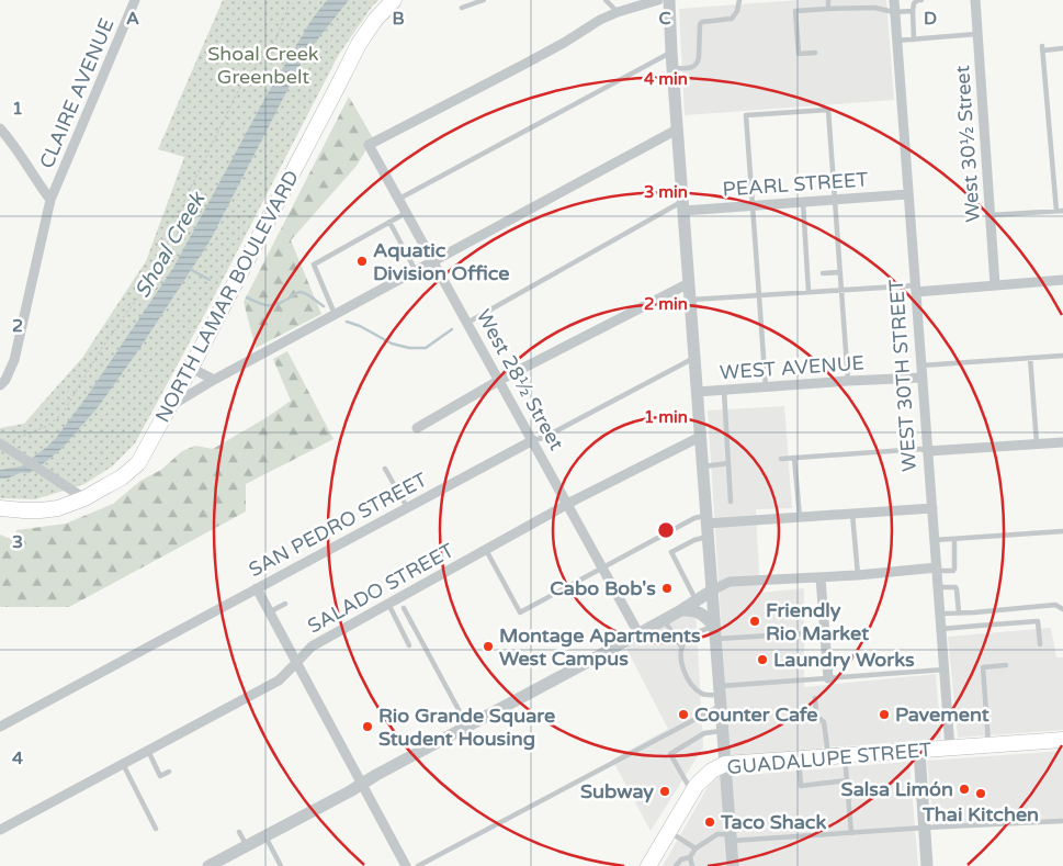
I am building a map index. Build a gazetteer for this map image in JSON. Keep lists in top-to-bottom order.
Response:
{
  "streets": {
    "main road": ["NORTH LAMAR BOULEVARD", "GUADALUPE STREET"],
    "street": [
      "CLAIRE AVENUE",
      "West 30½ Street",
      "PEARL STREET",
      "WEST AVENUE",
      "WEST 30TH STREET",
      "West 28½ Street",
      "SAN PEDRO STREET",
      "SALADO STREET"
    ]
  },
  "crossings": [
    ["PEARL STREET", "WEST 30TH STREET"],
    ["WEST AVENUE", "WEST 30TH STREET"],
    ["WEST 30TH STREET", "GUADALUPE STREET"],
    ["West 28½ Street", "SAN PEDRO STREET"],
    ["West 28½ Street", "SALADO STREET"]
  ],
  "water": ["Shoal Creek"],
  "parks": ["Shoal Creek Greenbelt"],
  "places": [
    "Aquatic Division Office",
    "Cabo Bob's",
    "Friendly Rio Market",
    "Montage Apartments West Campus",
    "Laundry Works",
    "Counter Cafe",
    "Pavement",
    "Rio Grande Square Student Housing",
    "Salsa Limón",
    "Subway",
    "Thai Kitchen",
    "Taco Shack"
  ],
  "grid": {
    "columns": [
      "A",
      "B",
      "C",
      "D"
    ],
    "rows": [
      "1",
      "2",
      "3",
      "4"
    ]
  },
  "rings": [
    "4 min",
    "3 min",
    "2 min",
    "1 min"
  ]
}
